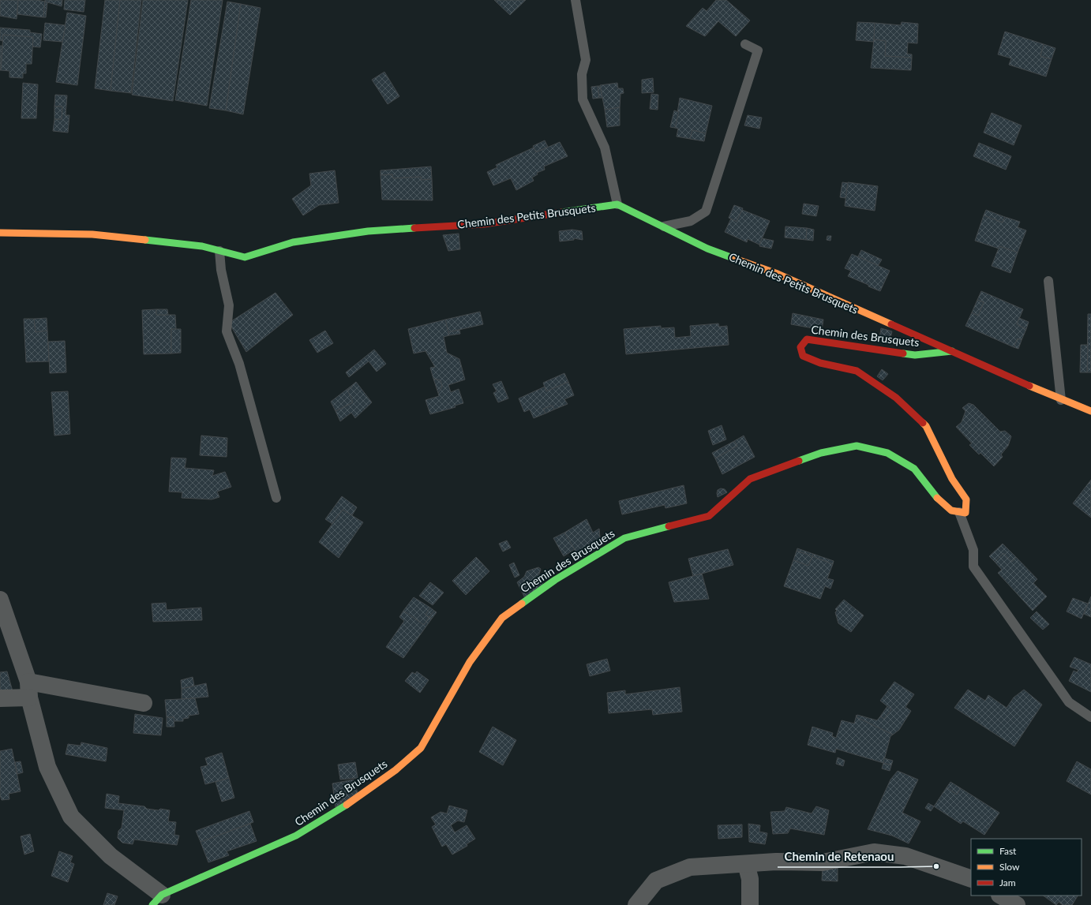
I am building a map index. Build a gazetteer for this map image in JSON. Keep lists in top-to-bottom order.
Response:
{
  "streets": {
    "street": ["Chemin des Petits Brusquets", "Chemin des Brusquets"]
  },
  "crossings": [
    ["Chemin des Petits Brusquets", "Chemin des Brusquets"]
  ],
  "places": ["Chemin de Retenaou"],
  "legend": ["Fast", "Slow", "Jam"]
}
